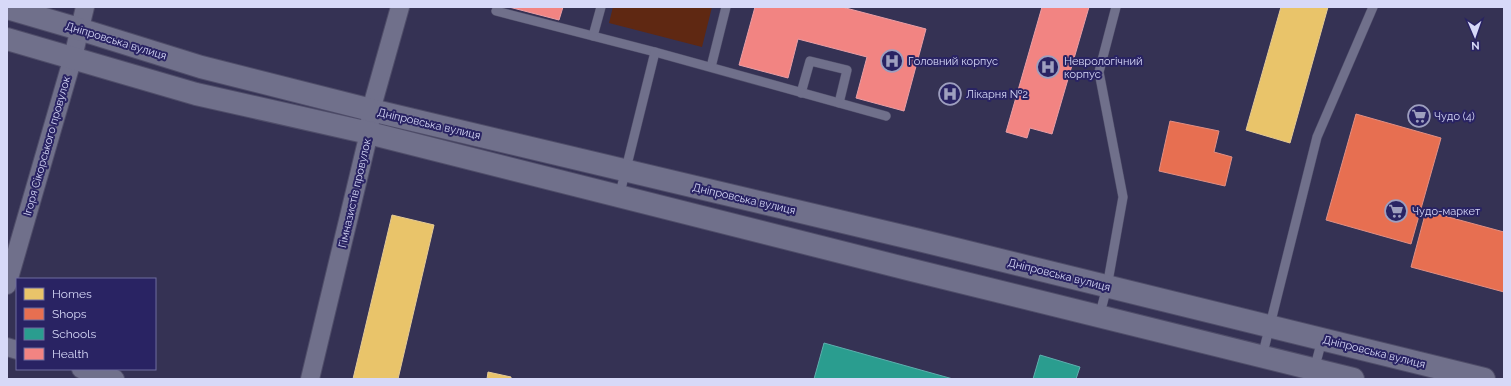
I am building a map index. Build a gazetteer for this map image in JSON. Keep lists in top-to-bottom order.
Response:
{
  "streets": {
    "street": ["Дніпровська вулиця", "Ігоря Сікорського провулок", "Гімназистів провулок"]
  },
  "crossings": [
    ["Дніпровська вулиця", "Ігоря Сікорського провулок"],
    ["Дніпровська вулиця", "Гімназистів провулок"]
  ],
  "places": {
    "hospital": ["Головний корпус", "Неврологічний корпус", "Лікарня №2"],
    "supermarket": ["Чудо (4)", "Чудо-маркет"]
  },
  "legend": [
    "Homes",
    "Shops",
    "Schools",
    "Health"
  ],
  "north": "bottom"
}
